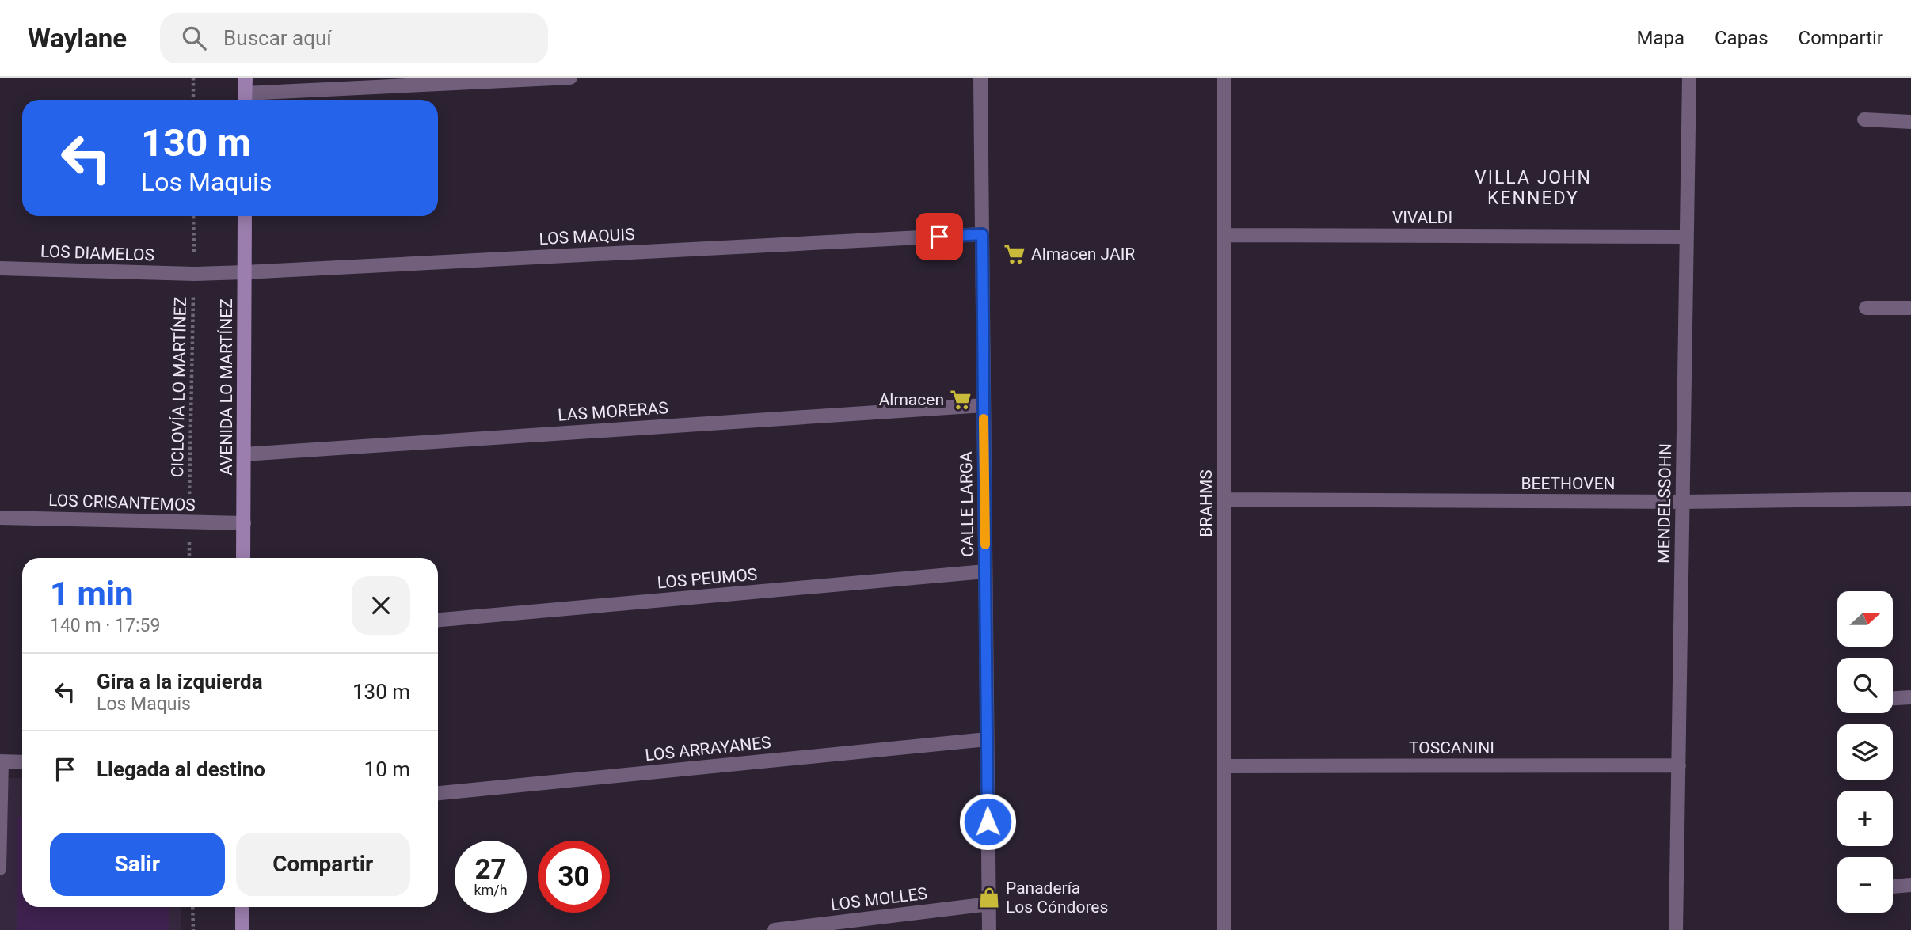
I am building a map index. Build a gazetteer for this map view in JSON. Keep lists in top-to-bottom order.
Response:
{
  "streets": {
    "main road": ["AVENIDA LO MARTÍNEZ"],
    "street": [
      "VIVALDI",
      "LOS MAQUIS",
      "LOS DIAMELOS",
      "LAS MORERAS",
      "BEETHOVEN",
      "LOS CRISANTEMOS",
      "BRAHMS",
      "MENDELSSOHN",
      "CALLE LARGA",
      "LOS PEUMOS",
      "TOSCANINI",
      "LOS ARRAYANES",
      "LOS MOLLES"
    ],
    "path": ["CICLOVÍA LO MARTÍNEZ"]
  },
  "crossings": [
    ["VIVALDI", "BRAHMS"],
    ["VIVALDI", "MENDELSSOHN"],
    ["LOS MAQUIS", "LOS DIAMELOS"],
    ["LOS MAQUIS", "CICLOVÍA LO MARTÍNEZ"],
    ["LOS MAQUIS", "AVENIDA LO MARTÍNEZ"],
    ["LOS MAQUIS", "CALLE LARGA"],
    ["LOS DIAMELOS", "CICLOVÍA LO MARTÍNEZ"],
    ["CICLOVÍA LO MARTÍNEZ", "LOS CRISANTEMOS"],
    ["AVENIDA LO MARTÍNEZ", "LAS MORERAS"],
    ["AVENIDA LO MARTÍNEZ", "LOS CRISANTEMOS"],
    ["LAS MORERAS", "CALLE LARGA"],
    ["BEETHOVEN", "BRAHMS"],
    ["BEETHOVEN", "MENDELSSOHN"],
    ["BRAHMS", "TOSCANINI"],
    ["MENDELSSOHN", "TOSCANINI"],
    ["CALLE LARGA", "LOS PEUMOS"],
    ["CALLE LARGA", "LOS ARRAYANES"],
    ["CALLE LARGA", "LOS MOLLES"]
  ],
  "districts": ["VILLA JOHN KENNEDY"],
  "places": {
    "supermarket": ["Almacen JAIR", "Almacen"],
    "shop": ["Panadería Los Cóndores"]
  },
  "north": "right",
  "page": {
    "header": "Waylane",
    "search": "Buscar aquí",
    "nav": ["Mapa", "Capas", "Compartir"],
    "turn": ["130 m", "Los Maquis"],
    "heading": ["1 min", "140 m · 17:59"],
    "map_buttons": ["+", "−"],
    "list": [
      {
        "name": "Gira a la izquierda",
        "note": "Los Maquis",
        "value": "130 m"
      },
      {
        "name": "Llegada al destino",
        "value": "10 m"
      }
    ],
    "buttons": ["Salir", "Compartir"],
    "speed": "27 km/h",
    "limit": "30"
  }
}
